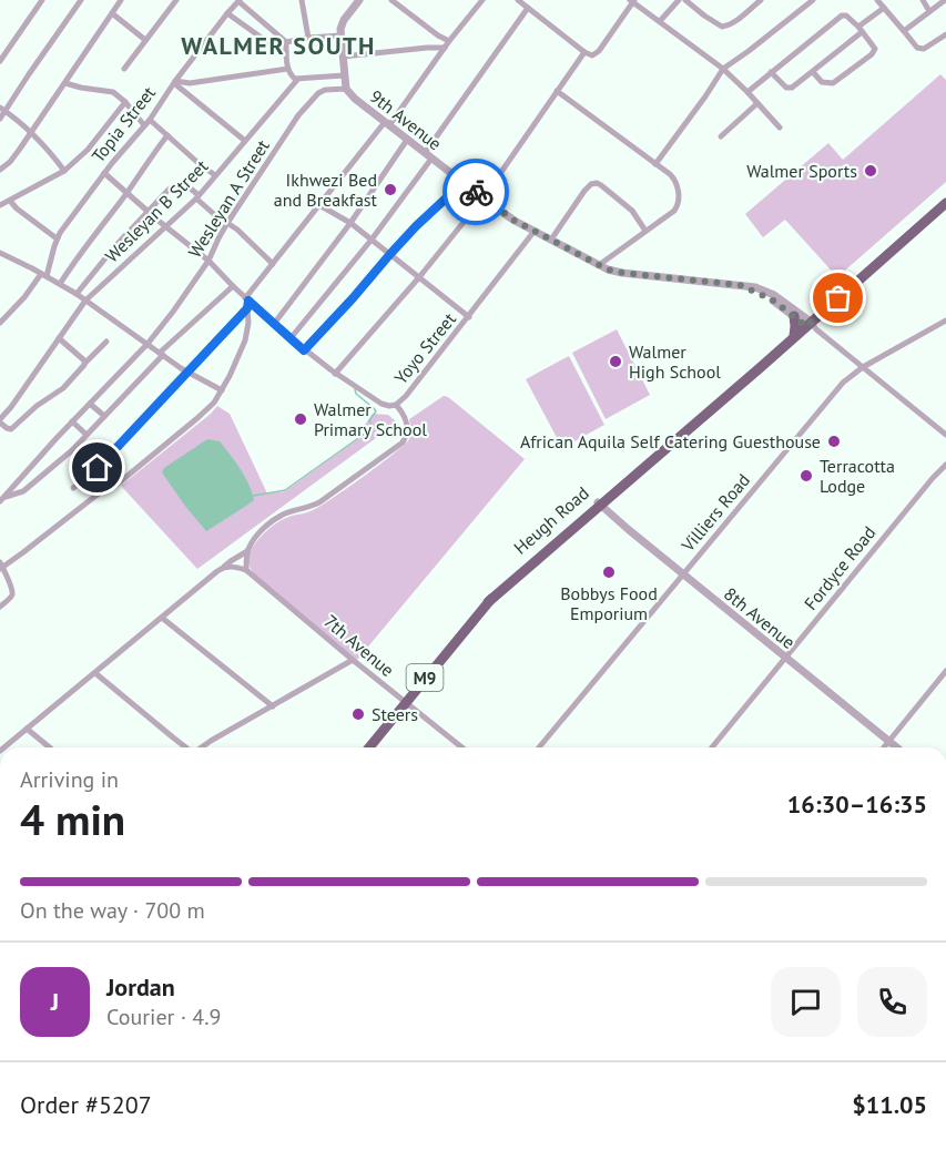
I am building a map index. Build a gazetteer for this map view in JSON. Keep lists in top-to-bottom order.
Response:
{
  "streets": {
    "main road": ["Heugh Road", "M9"],
    "street": [
      "9th Avenue",
      "Topia Street",
      "Wesleyan A Street",
      "Wesleyan B Street",
      "Yoyo Street",
      "Villiers Road",
      "Fordyce Road",
      "8th Avenue",
      "7th Avenue"
    ]
  },
  "crossings": [
    ["9th Avenue", "Wesleyan A Street"],
    ["9th Avenue", "Yoyo Street"],
    ["9th Avenue", "Villiers Road"],
    ["9th Avenue", "Heugh Road"],
    ["Topia Street", "Yoyo Street"],
    ["Wesleyan A Street", "Yoyo Street"],
    ["Wesleyan B Street", "Yoyo Street"],
    ["Villiers Road", "8th Avenue"],
    ["Heugh Road", "8th Avenue"],
    ["Heugh Road", "7th Avenue"],
    ["Fordyce Road", "8th Avenue"]
  ],
  "districts": ["WALMER SOUTH"],
  "places": [
    "Walmer Sports",
    "Ikhwezi Bed and Breakfast",
    "Walmer High School",
    "Walmer Primary School",
    "African Aquila Self Catering Guesthouse",
    "Terracotta Lodge",
    "Bobbys Food Emporium",
    "Steers"
  ],
  "page": {
    "heading": ["4 min", "Arriving in", "16:30–16:35"],
    "panel": [
      "Jordan",
      "Courier · 4.9",
      "Order #5207",
      "$11.05"
    ],
    "bar": "On the way · 700 m",
    "round": "J"
  }
}
